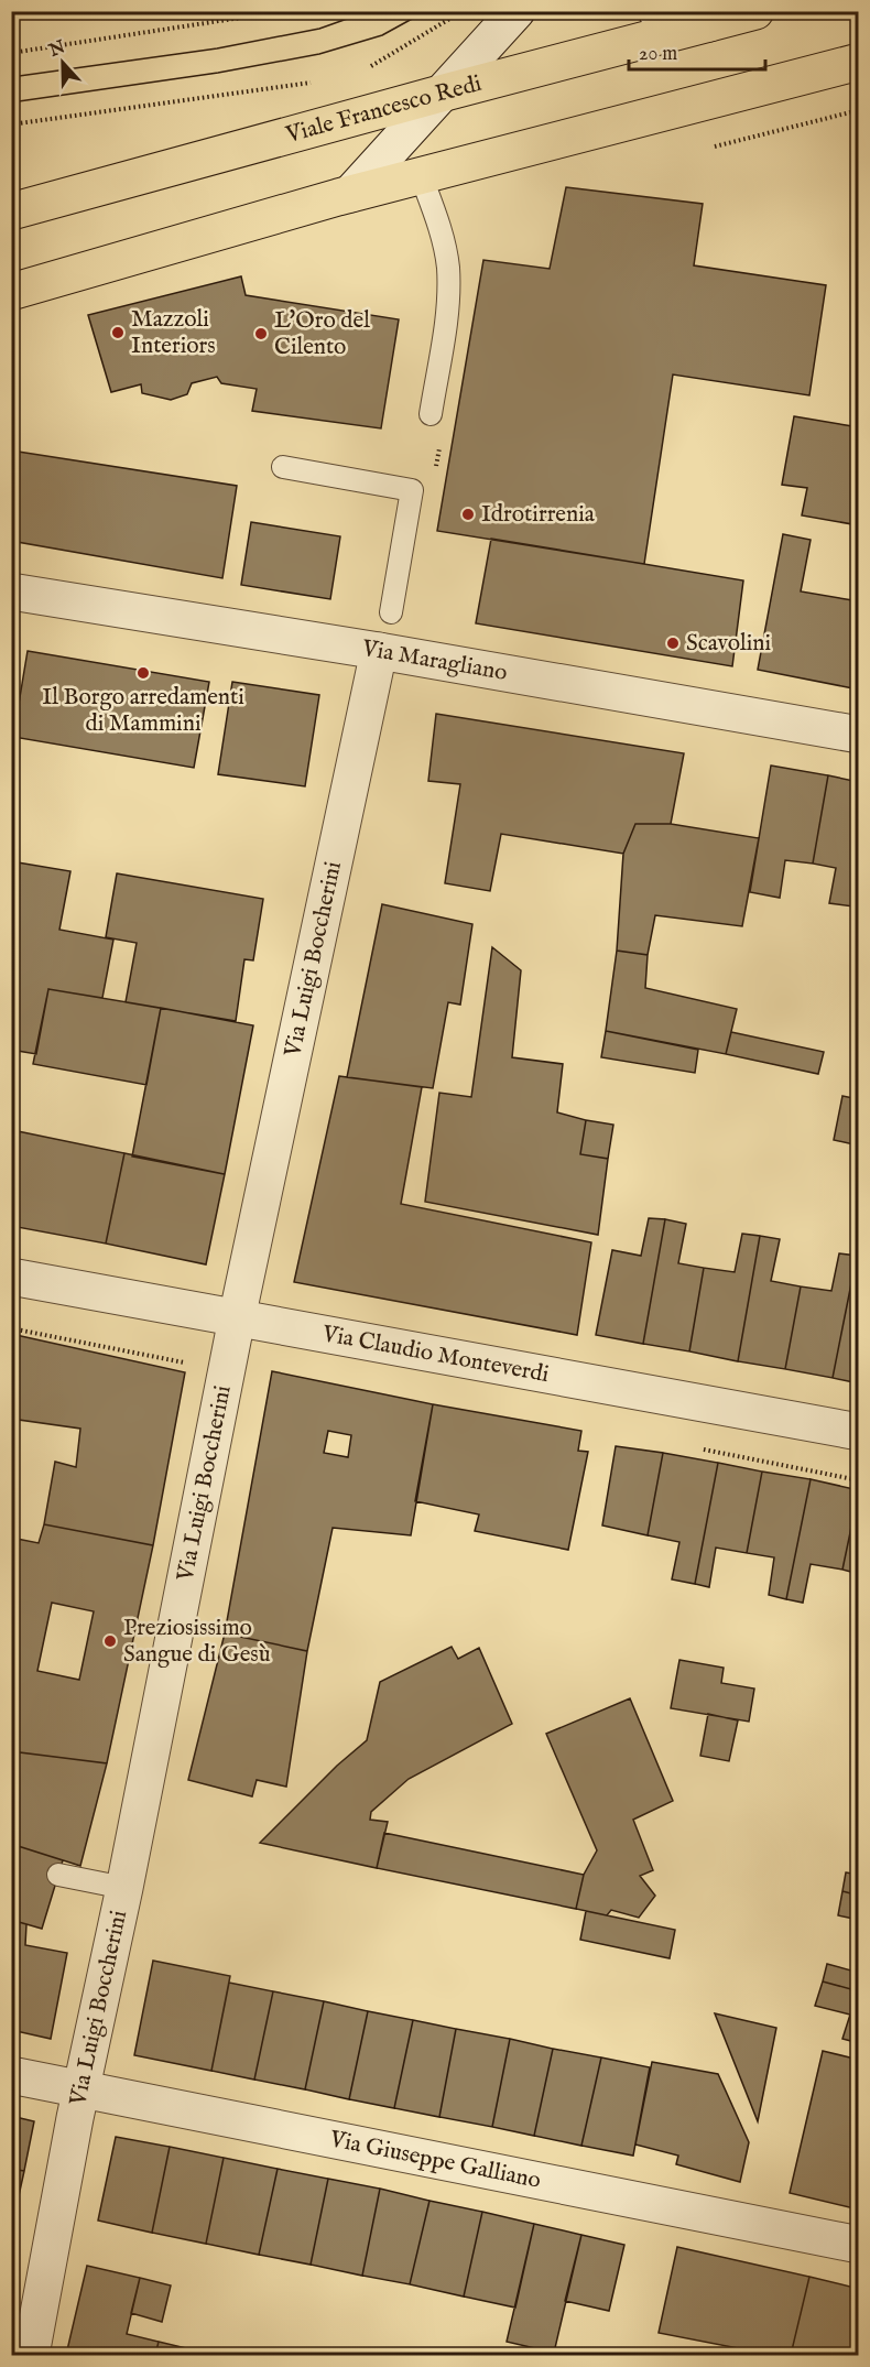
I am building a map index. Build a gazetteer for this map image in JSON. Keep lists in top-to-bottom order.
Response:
{
  "streets": {
    "main road": ["Viale Francesco Redi"],
    "street": [
      "Via Maragliano",
      "Via Luigi Boccherini",
      "Via Claudio Monteverdi",
      "Via Giuseppe Galliano"
    ]
  },
  "crossings": [
    ["Via Maragliano", "Via Luigi Boccherini"],
    ["Via Luigi Boccherini", "Via Claudio Monteverdi"],
    ["Via Luigi Boccherini", "Via Giuseppe Galliano"]
  ],
  "places": [
    "Mazzoli Interiors",
    "L'Oro del Cilento",
    "Idrotirrenia",
    "Scavolini",
    "Il Borgo arredamenti di Mammini",
    "Preziosissimo Sangue di Gesù"
  ],
  "scale_bar": "20 m",
  "north": "top"
}
